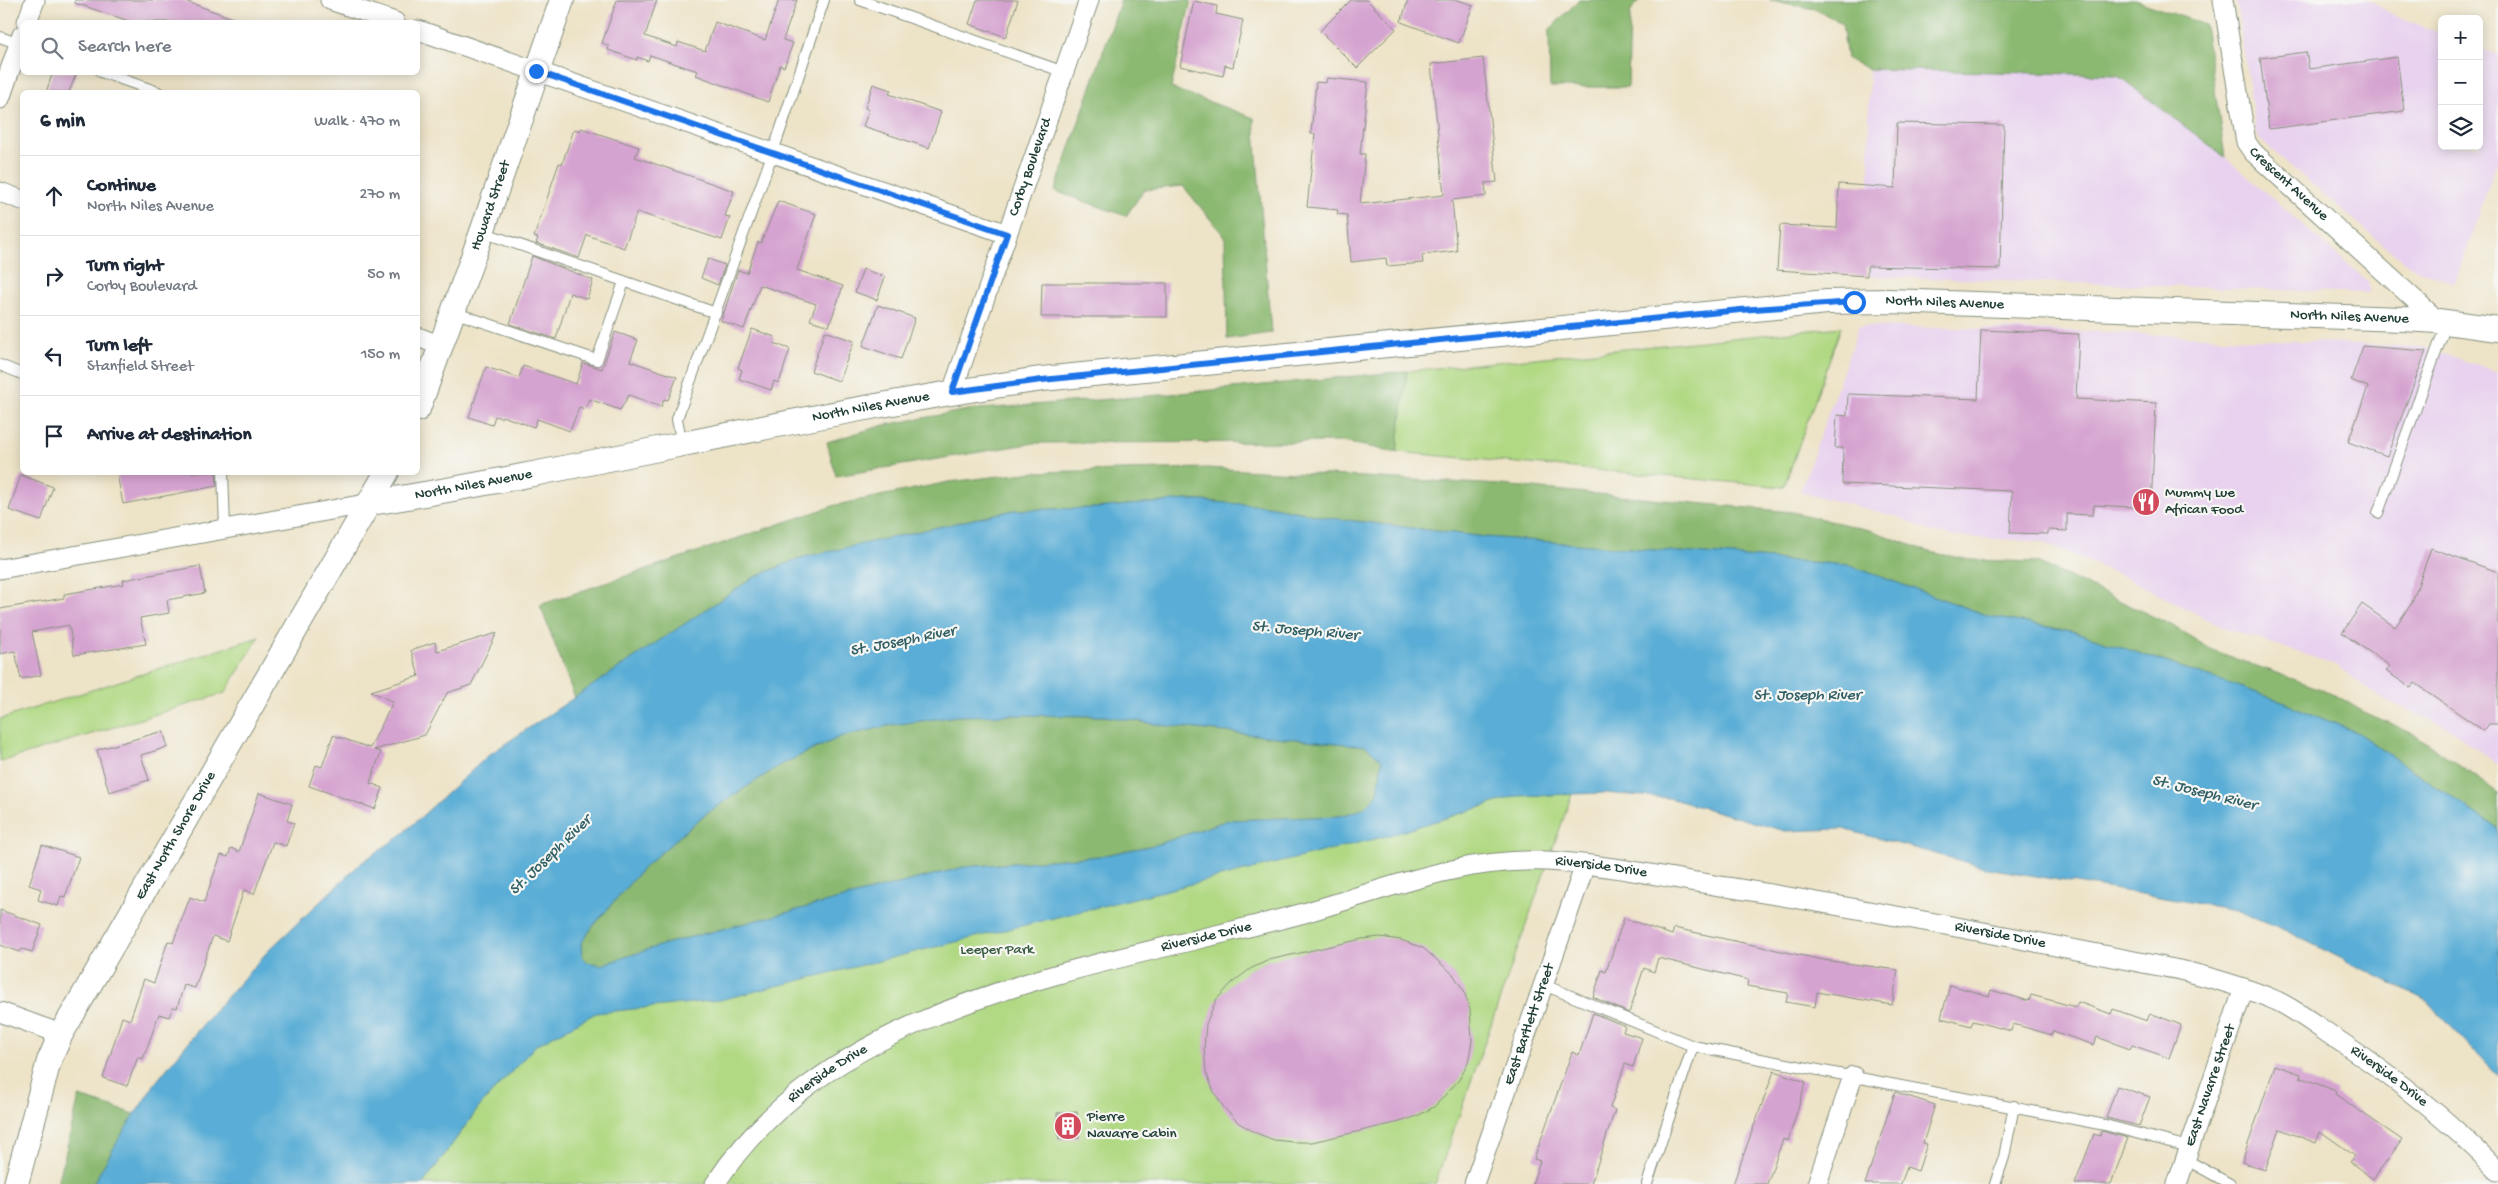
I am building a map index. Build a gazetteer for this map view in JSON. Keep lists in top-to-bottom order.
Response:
{
  "streets": {
    "street": [
      "Corby Boulevard",
      "Crescent Avenue",
      "Howard Street",
      "North Niles Avenue",
      "East North Shore Drive",
      "Riverside Drive",
      "East Bartlett Street",
      "East Navarre Street"
    ]
  },
  "crossings": [
    ["Corby Boulevard", "North Niles Avenue"],
    ["Crescent Avenue", "North Niles Avenue"],
    ["North Niles Avenue", "East North Shore Drive"],
    ["Riverside Drive", "East Bartlett Street"],
    ["Riverside Drive", "East Navarre Street"]
  ],
  "water": ["St. Joseph River"],
  "parks": ["Leeper Park"],
  "places": {
    "restaurant": ["Mummy Lue African Food"],
    "building": ["Pierre Navarre Cabin"]
  },
  "page": {
    "map_buttons": ["+", "−"],
    "search": "Search here",
    "heading": ["6 min", "Walk · 470 m"],
    "list": [
      ["Continue", "North Niles Avenue", "270 m"],
      ["Turn right", "Corby Boulevard", "50 m"],
      ["Turn left", "Stanfield Street", "150 m"],
      "Arrive at destination"
    ]
  }
}
